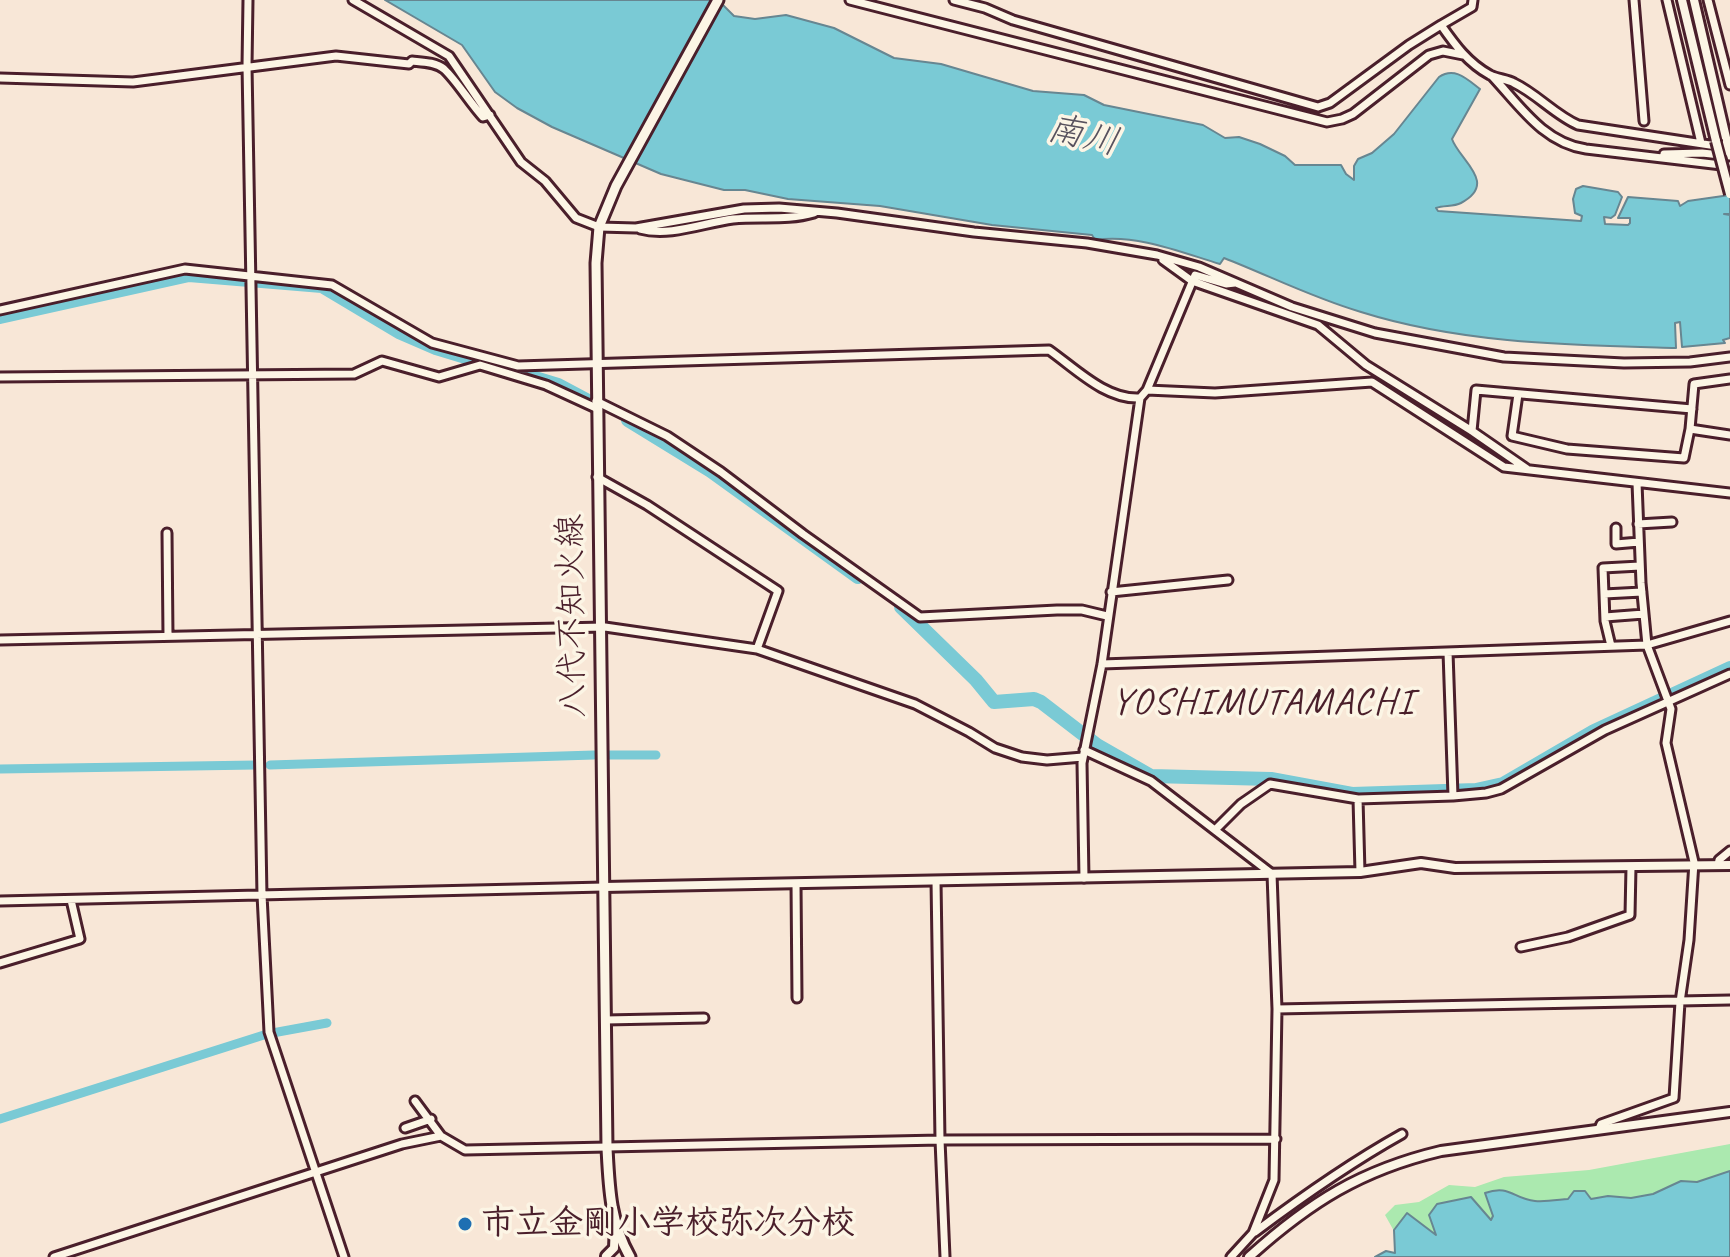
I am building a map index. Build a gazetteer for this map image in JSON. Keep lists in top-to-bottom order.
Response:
{
  "streets": {
    "main road": ["八代不知火線"]
  },
  "districts": ["YOSHIMUTAMACHI"],
  "water": ["南川"],
  "places": ["市立金剛小学校弥次分校"]
}
